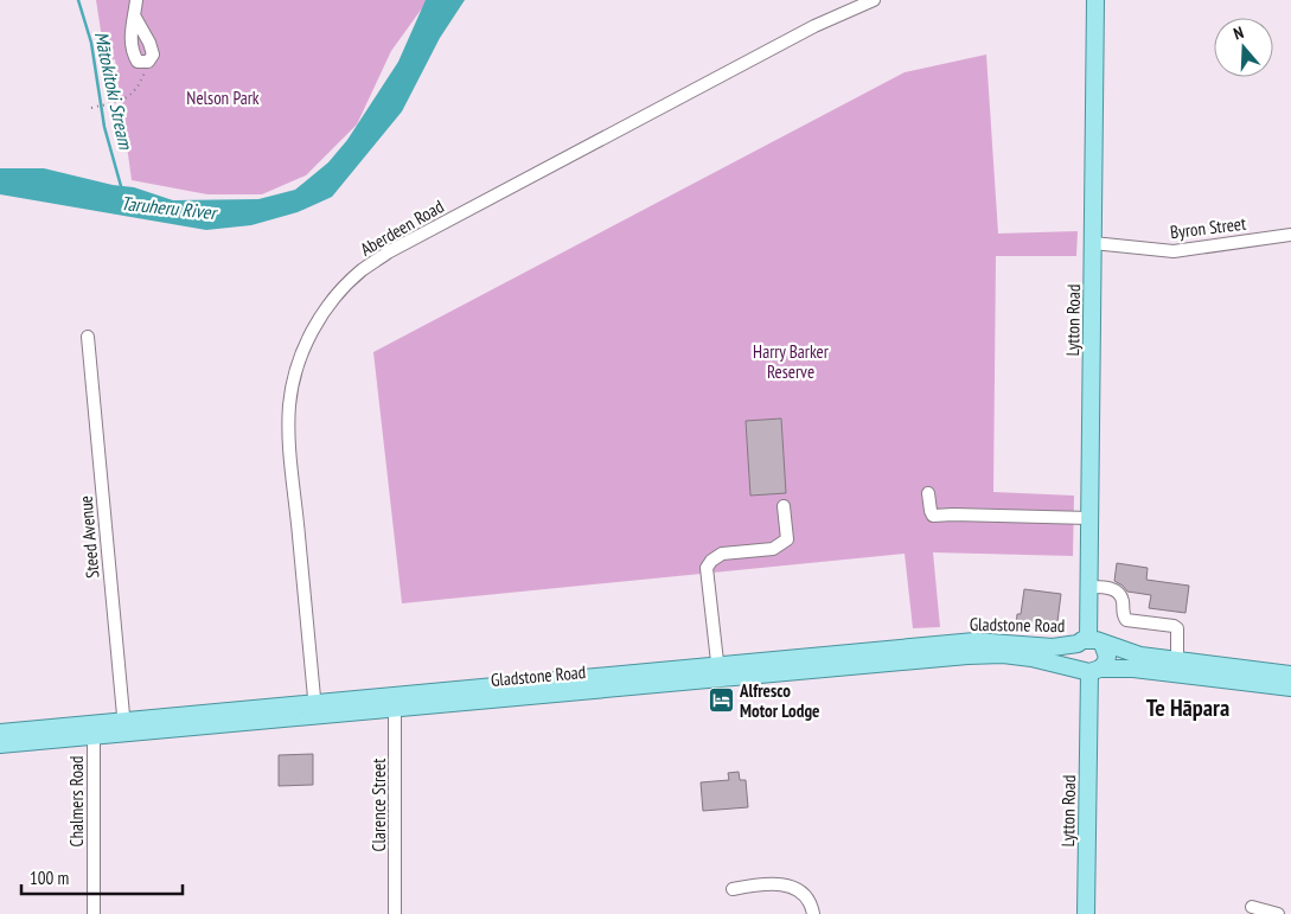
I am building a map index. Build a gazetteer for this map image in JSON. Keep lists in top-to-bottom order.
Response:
{
  "streets": {
    "main road": ["Lytton Road", "Gladstone Road"],
    "street": [
      "Aberdeen Road",
      "Byron Street",
      "Steed Avenue",
      "Chalmers Road",
      "Clarence Street"
    ]
  },
  "crossings": [
    ["Aberdeen Road", "Gladstone Road"],
    ["Byron Street", "Lytton Road"],
    ["Lytton Road", "Gladstone Road"],
    ["Steed Avenue", "Gladstone Road"],
    ["Gladstone Road", "Chalmers Road"],
    ["Gladstone Road", "Clarence Street"]
  ],
  "districts": ["Te Hāpara"],
  "water": ["Mātokitoki Stream", "Taruheru River"],
  "parks": ["Nelson Park", "Harry Barker Reserve"],
  "places": {
    "hotel": ["Alfresco Motor Lodge"]
  },
  "scale_bar": "100 m",
  "north": "top"
}
